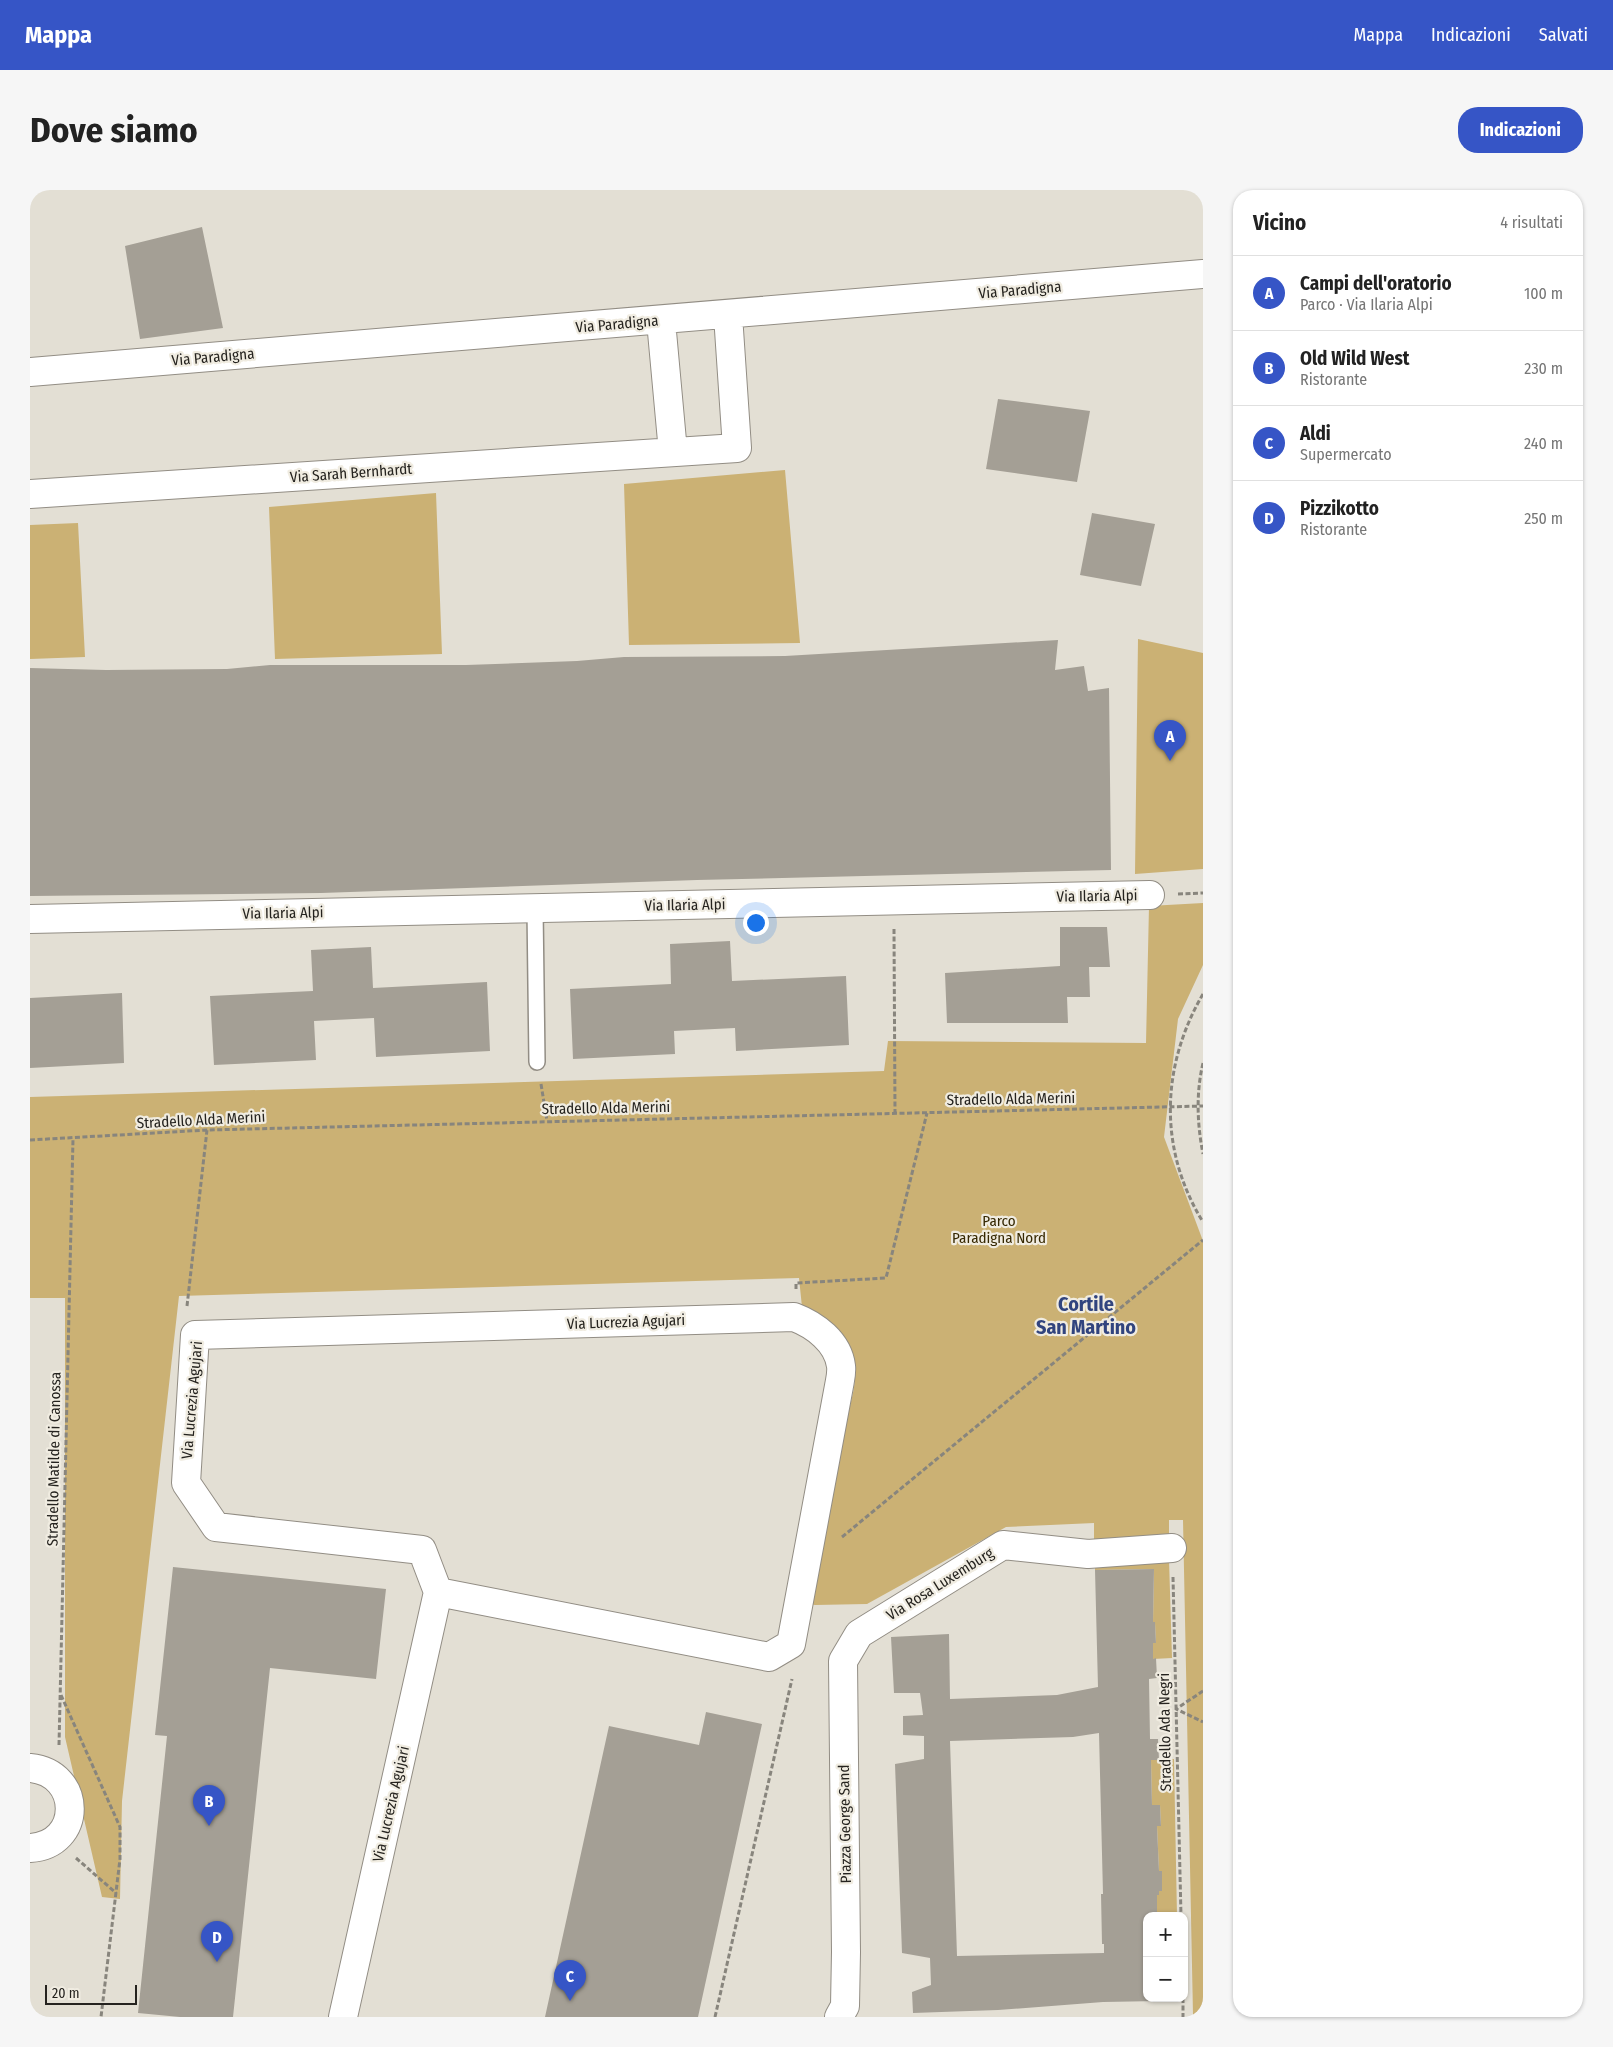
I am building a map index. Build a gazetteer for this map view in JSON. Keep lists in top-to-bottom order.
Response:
{
  "streets": {
    "street": [
      "Via Paradigna",
      "Via Sarah Bernhardt",
      "Via Ilaria Alpi",
      "Via Lucrezia Agujari",
      "Via Rosa Luxemburg",
      "Piazza George Sand"
    ],
    "path": ["Stradello Alda Merini", "Stradello Matilde di Canossa", "Stradello Ada Negri"]
  },
  "crossings": [
    ["Via Paradigna", "Via Sarah Bernhardt"],
    ["Stradello Alda Merini", "Stradello Matilde di Canossa"],
    ["Via Rosa Luxemburg", "Stradello Ada Negri"],
    ["Via Rosa Luxemburg", "Piazza George Sand"]
  ],
  "districts": ["Cortile San Martino"],
  "parks": ["Parco Paradigna Nord"],
  "scale_bar": "20 m",
  "page": {
    "header": "Mappa",
    "nav": ["Mappa", "Indicazioni", "Salvati"],
    "buttons": "Indicazioni",
    "title": "Dove siamo",
    "heading": ["Vicino", "4 risultati"],
    "list": [
      {
        "mark": "A",
        "name": "Campi dell'oratorio",
        "note": "Parco · Via Ilaria Alpi",
        "value": "100 m"
      },
      {
        "mark": "B",
        "name": "Old Wild West",
        "note": "Ristorante",
        "value": "230 m"
      },
      {
        "mark": "C",
        "name": "Aldi",
        "note": "Supermercato",
        "value": "240 m"
      },
      {
        "mark": "D",
        "name": "Pizzikotto",
        "note": "Ristorante",
        "value": "250 m"
      }
    ],
    "pins": [
      "A",
      "B",
      "D",
      "C"
    ],
    "map_buttons": ["+", "−"],
    "scale": "20 m"
  }
}
